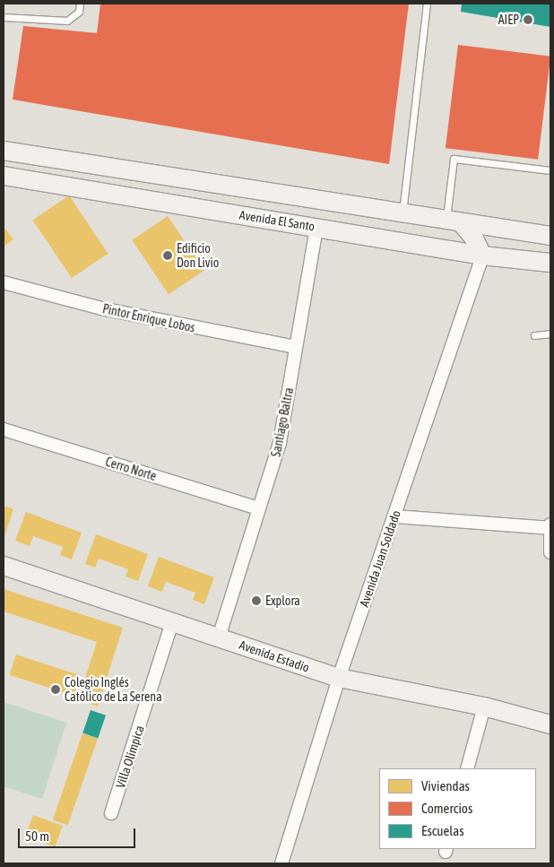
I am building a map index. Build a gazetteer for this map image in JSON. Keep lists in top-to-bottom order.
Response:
{
  "streets": {
    "main road": ["Avenida El Santo", "Avenida Estadio"],
    "street": [
      "Pintor Enrique Lobos",
      "Santiago Baltra",
      "Cerro Norte",
      "Avenida Juan Soldado",
      "Villa Olímpica"
    ]
  },
  "crossings": [
    ["Avenida El Santo", "Santiago Baltra"],
    ["Avenida El Santo", "Avenida Juan Soldado"],
    ["Pintor Enrique Lobos", "Santiago Baltra"],
    ["Santiago Baltra", "Cerro Norte"],
    ["Santiago Baltra", "Avenida Estadio"],
    ["Avenida Juan Soldado", "Avenida Estadio"],
    ["Avenida Estadio", "Villa Olímpica"]
  ],
  "places": [
    "AIEP",
    "Edificio Don Livio",
    "Explora",
    "Colegio Inglés Católico de La Serena"
  ],
  "legend": ["Viviendas", "Comercios", "Escuelas"],
  "scale_bar": "50 m"
}
